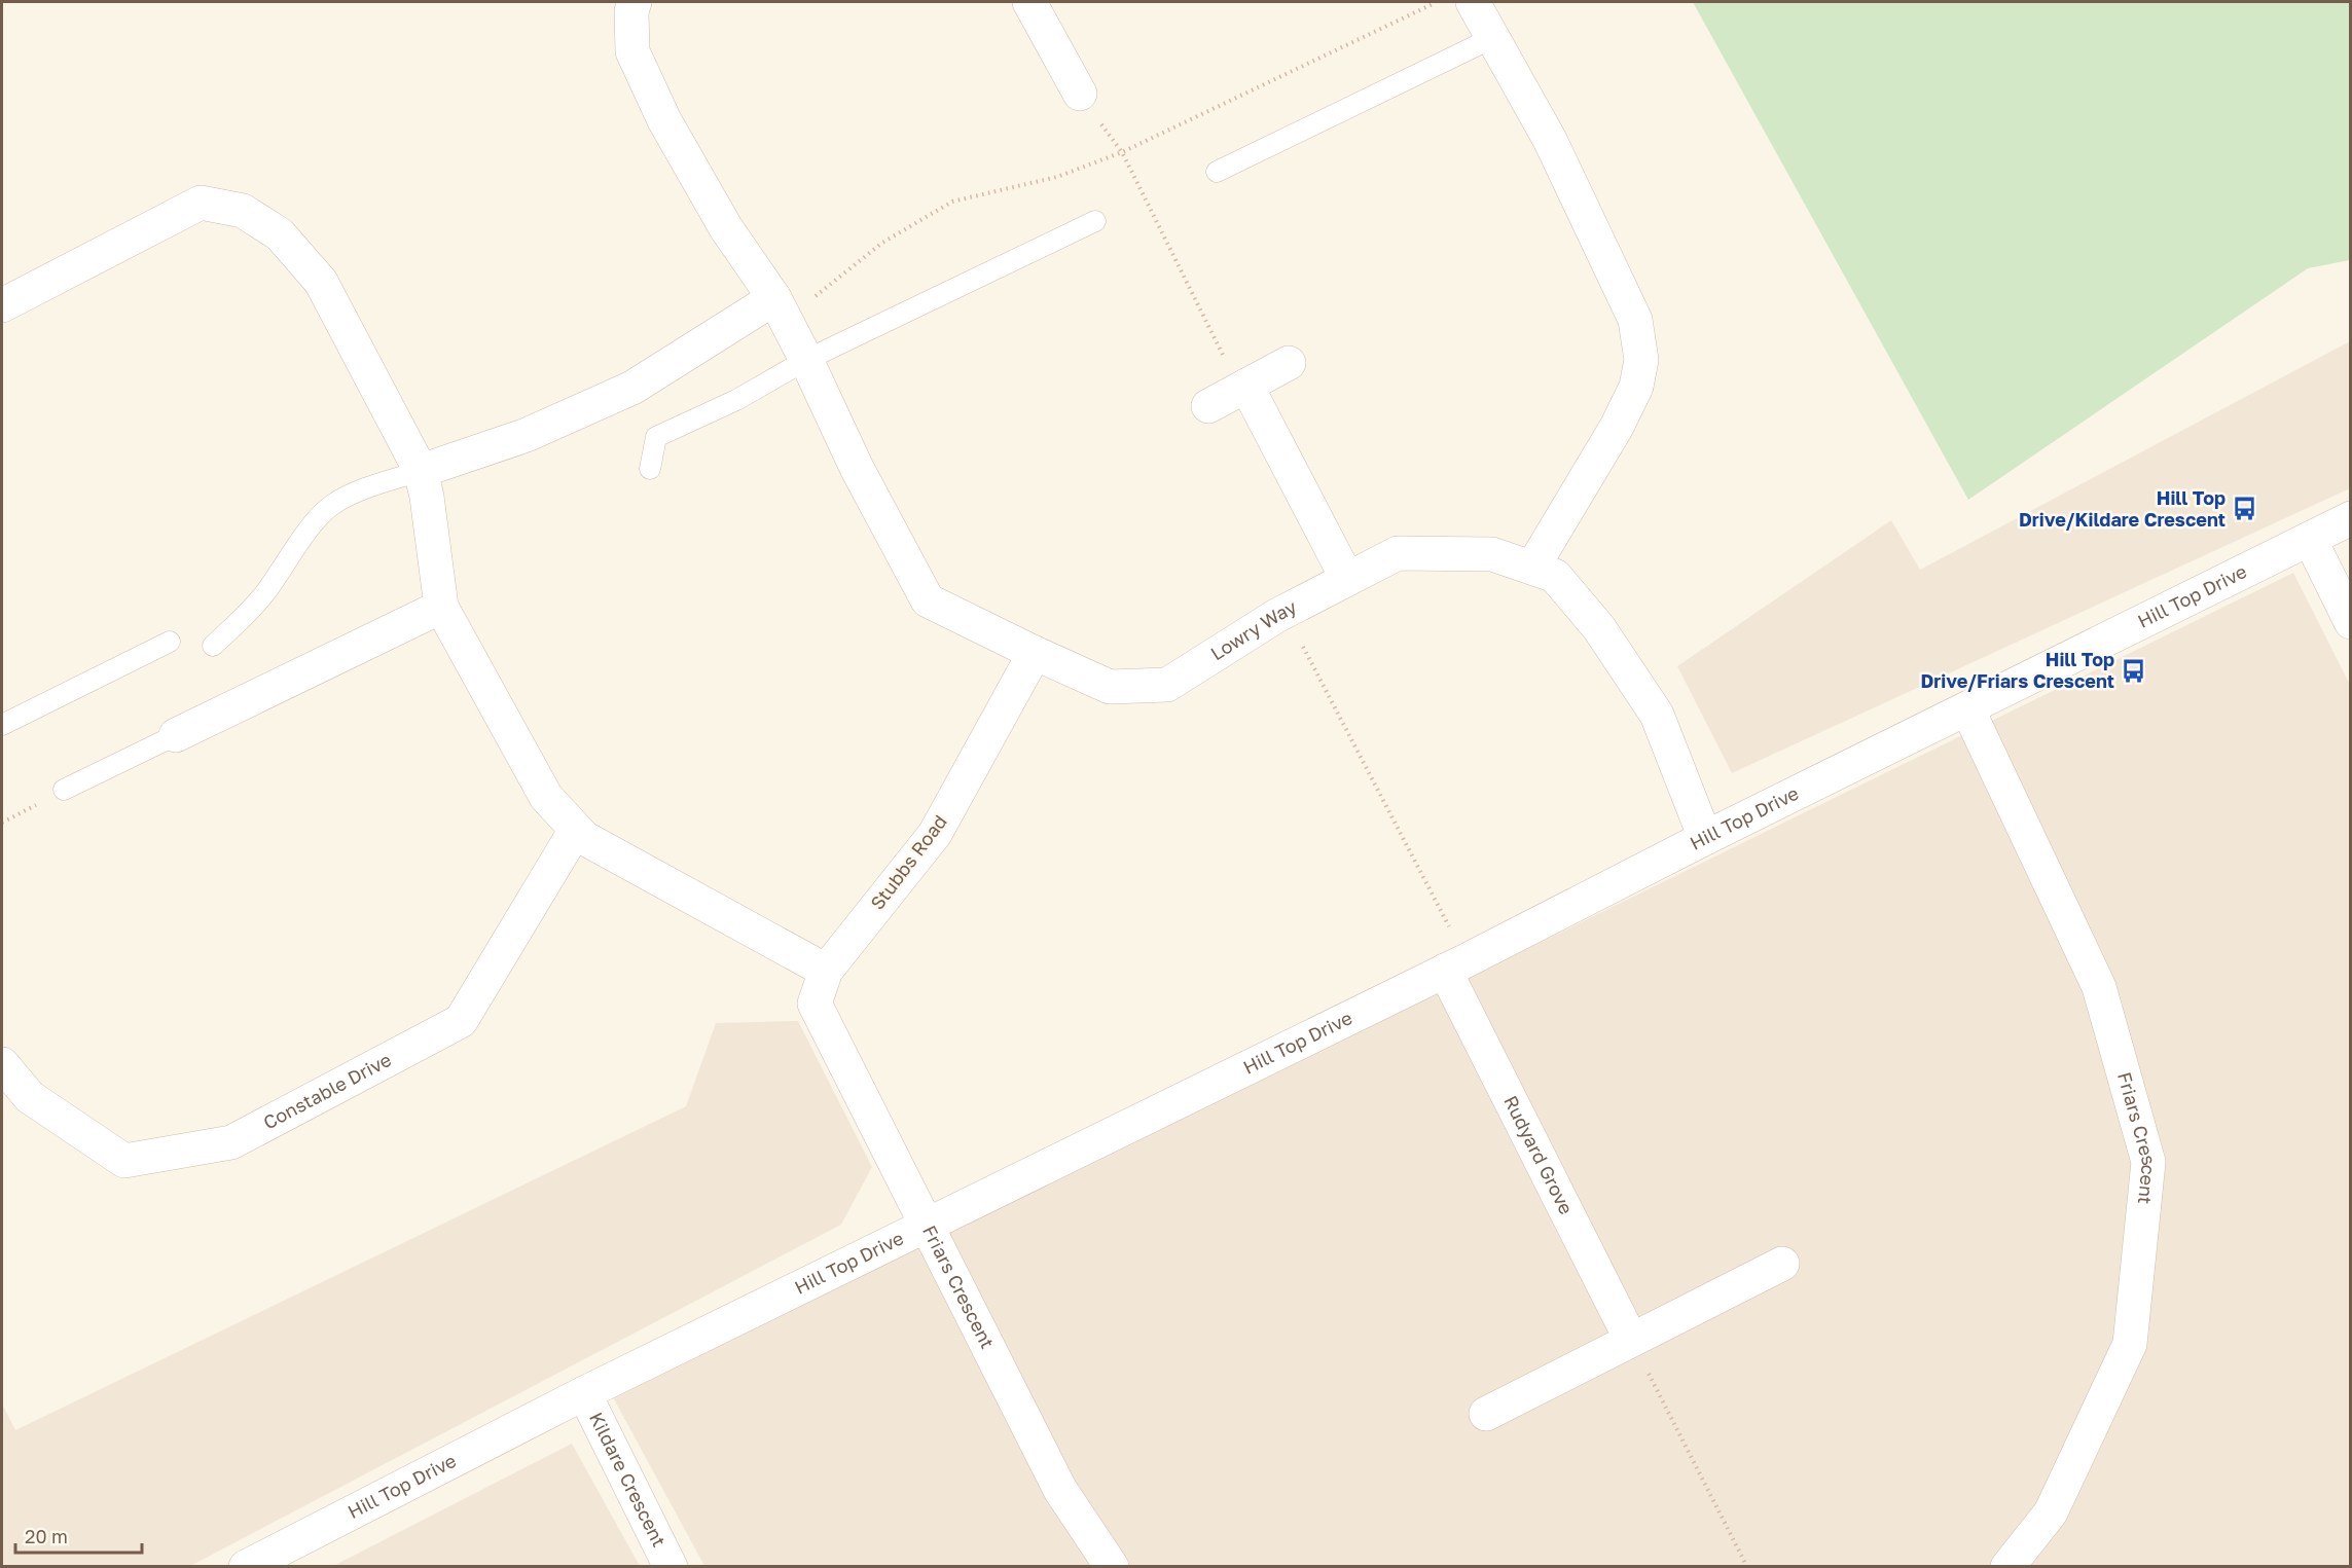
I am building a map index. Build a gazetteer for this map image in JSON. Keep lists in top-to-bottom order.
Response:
{
  "streets": {
    "street": [
      "Hill Top Drive",
      "Lowry Way",
      "Stubbs Road",
      "Constable Drive",
      "Friars Crescent",
      "Rudyard Grove",
      "Kildare Crescent"
    ]
  },
  "crossings": [
    ["Hill Top Drive", "Lowry Way"],
    ["Hill Top Drive", "Friars Crescent"],
    ["Hill Top Drive", "Rudyard Grove"],
    ["Hill Top Drive", "Kildare Crescent"],
    ["Lowry Way", "Stubbs Road"],
    ["Stubbs Road", "Friars Crescent"]
  ],
  "places": {
    "bus stop": ["Hill Top Drive/Kildare Crescent", "Hill Top Drive/Friars Crescent"]
  },
  "scale_bar": "20 m"
}
